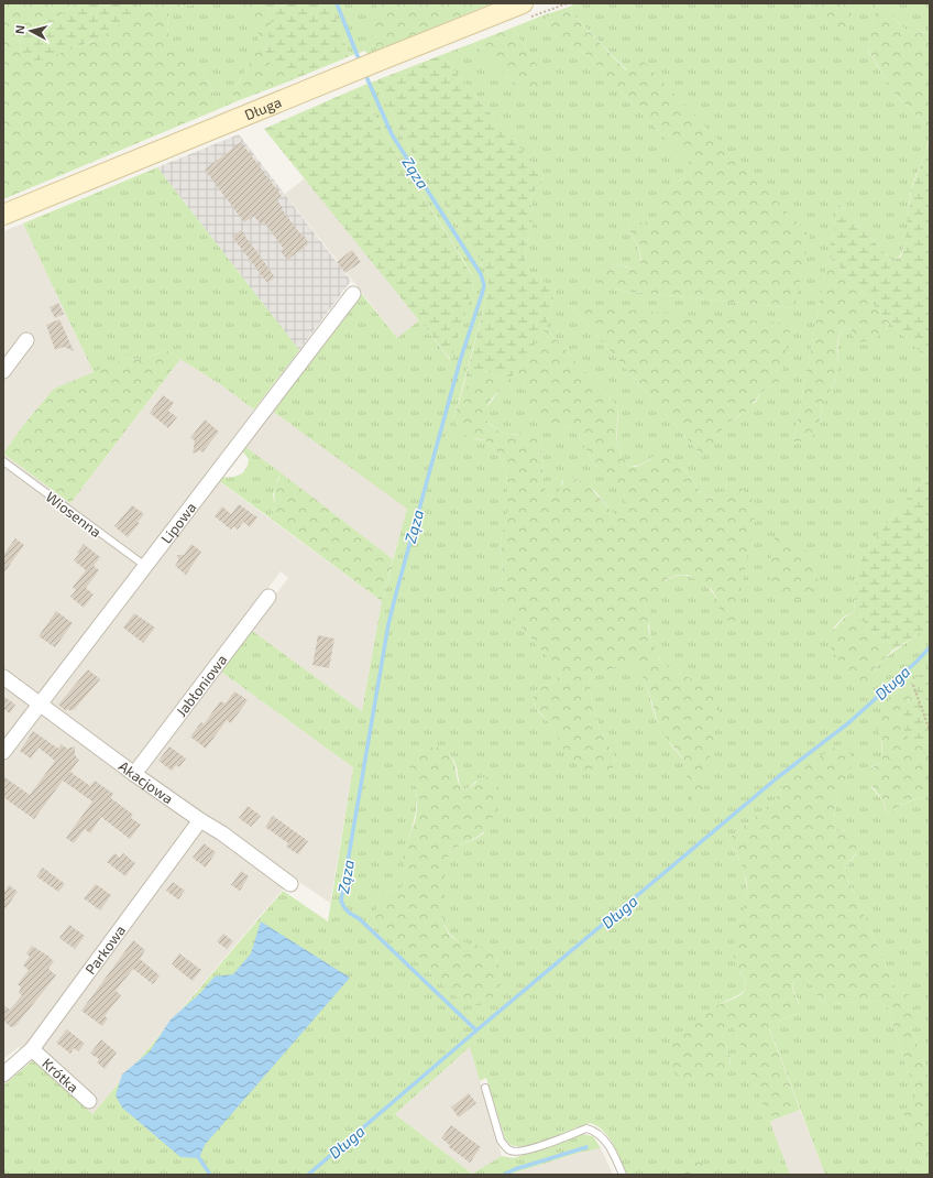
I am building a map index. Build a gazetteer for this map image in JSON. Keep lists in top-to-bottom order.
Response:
{
  "streets": {
    "street": [
      "Długa",
      "Lipowa",
      "Jabłoniowa",
      "Akacjowa",
      "Parkowa",
      "Krótka"
    ],
    "lane": ["Wiosenna"]
  },
  "crossings": [
    ["Wiosenna", "Lipowa"],
    ["Lipowa", "Akacjowa"],
    ["Jabłoniowa", "Akacjowa"],
    ["Akacjowa", "Parkowa"],
    ["Parkowa", "Krótka"]
  ],
  "water": ["Ząza", "Długa"],
  "north": "left"
}
